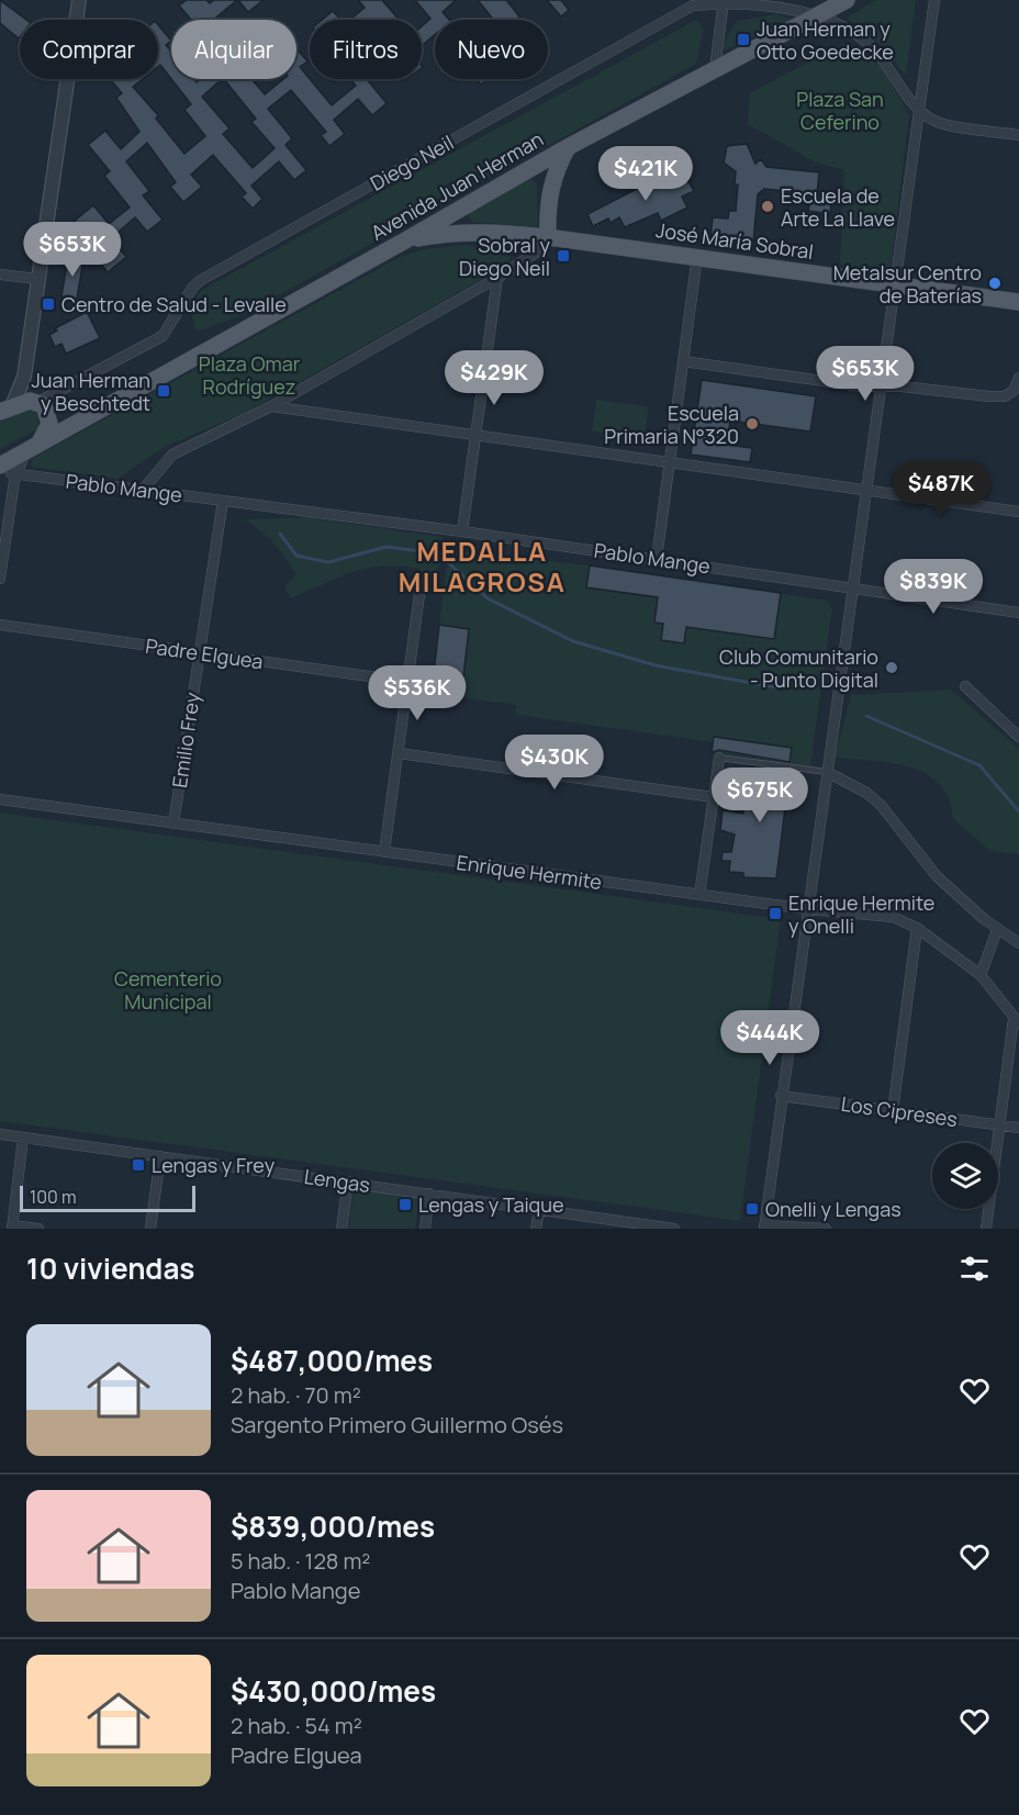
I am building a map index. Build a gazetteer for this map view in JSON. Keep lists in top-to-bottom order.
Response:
{
  "streets": {
    "main road": ["Avenida Juan Herman", "José María Sobral"],
    "street": [
      "Diego Neil",
      "Pablo Mange",
      "Padre Elguea",
      "Emilio Frey",
      "Enrique Hermite",
      "Los Cipreses",
      "Lengas"
    ]
  },
  "crossings": [
    ["Diego Neil", "Avenida Juan Herman"],
    ["Avenida Juan Herman", "José María Sobral"],
    ["Avenida Juan Herman", "Pablo Mange"],
    ["Pablo Mange", "Emilio Frey"],
    ["Padre Elguea", "Emilio Frey"],
    ["Emilio Frey", "Enrique Hermite"]
  ],
  "districts": ["MEDALLA MILAGROSA"],
  "parks": ["Plaza San Ceferino", "Plaza Omar Rodríguez", "Cementerio Municipal"],
  "places": {
    "transit": [
      "Juan Herman y Otto Goedecke",
      "Sobral y Diego Neil",
      "Centro de Salud - Levalle",
      "Juan Herman y Beschtedt",
      "Enrique Hermite y Onelli",
      "Lengas y Frey",
      "Lengas y Taique",
      "Onelli y Lengas"
    ],
    "other": [
      "Escuela de Arte La Llave",
      "Metalsur Centro de Baterías",
      "Escuela Primaria N°320",
      "Club Comunitario - Punto Digital"
    ]
  },
  "scale_bar": "100 m",
  "page": {
    "chip": [
      "Comprar",
      "Alquilar",
      "Filtros",
      "Nuevo"
    ],
    "price": [
      "$421K",
      "$653K",
      "$653K",
      "$429K",
      "$487K",
      "$839K",
      "$536K",
      "$430K",
      "$675K",
      "$444K"
    ],
    "scale": "100 m",
    "heading": "10 viviendas",
    "list": [
      {
        "name": "$487,000/mes",
        "note": "2 hab. · 70 m² · Sargento Primero Guillermo Osés"
      },
      {
        "name": "$839,000/mes",
        "note": "5 hab. · 128 m² · Pablo Mange"
      },
      {
        "name": "$430,000/mes",
        "note": "2 hab. · 54 m² · Padre Elguea"
      }
    ]
  }
}
